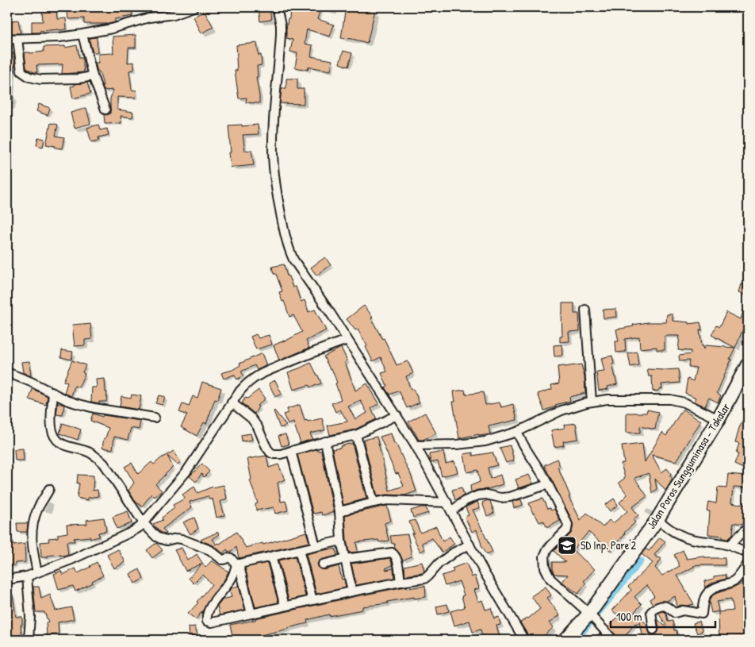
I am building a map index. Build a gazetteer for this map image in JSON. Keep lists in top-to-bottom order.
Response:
{
  "streets": {
    "highway": ["Jalan Poros Sungguminasa - Takalar"]
  },
  "places": {
    "school or university": ["SD Inp. Pare'2"]
  },
  "scale_bar": "100 m"
}
